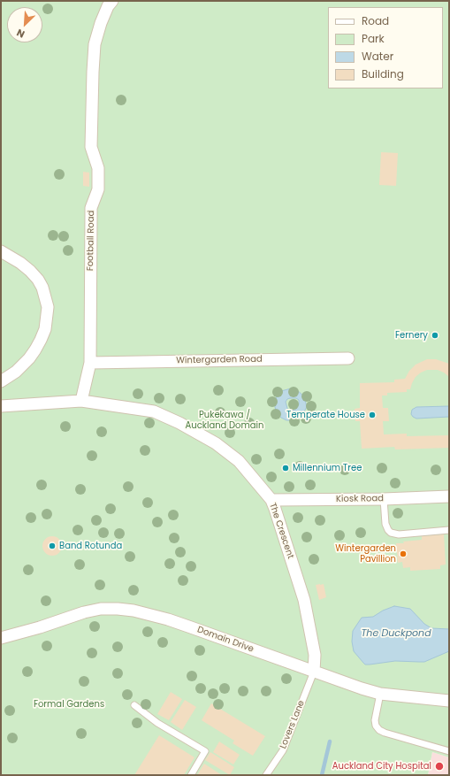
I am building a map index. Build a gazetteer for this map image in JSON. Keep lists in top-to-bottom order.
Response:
{
  "streets": {
    "street": [
      "Football Road",
      "Wintergarden Road",
      "Kiosk Road",
      "The Crescent",
      "Domain Drive"
    ],
    "lane": ["Lovers Lane"]
  },
  "crossings": [
    ["Football Road", "Wintergarden Road"],
    ["Football Road", "The Crescent"],
    ["Kiosk Road", "The Crescent"],
    ["The Crescent", "Domain Drive"],
    ["The Crescent", "Lovers Lane"],
    ["Domain Drive", "Lovers Lane"]
  ],
  "water": ["The Duckpond"],
  "parks": ["Pukekawa / Auckland Domain", "Formal Gardens"],
  "places": [
    "Fernery",
    "Temperate House",
    "Millennium Tree",
    "Band Rotunda",
    "Wintergarden Pavillion",
    "Auckland City Hospital"
  ],
  "legend": [
    "Road",
    "Park",
    "Water",
    "Building"
  ],
  "north": "bottom left"
}
